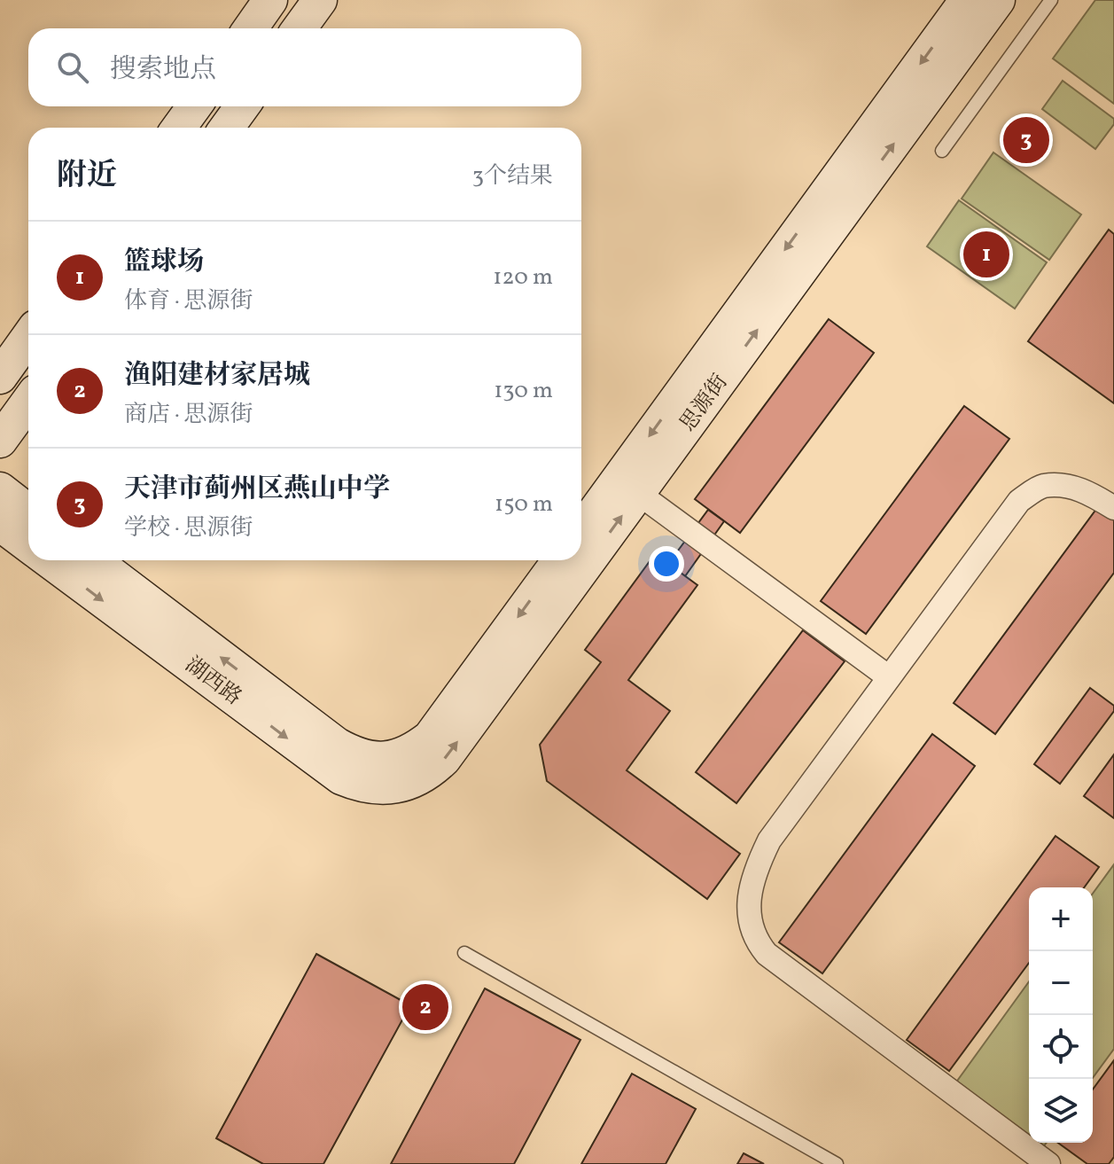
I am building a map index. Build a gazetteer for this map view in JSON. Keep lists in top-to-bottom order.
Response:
{
  "streets": {
    "street": ["思源街", "湖西路"]
  },
  "crossings": [
    ["思源街", "湖西路"]
  ],
  "page": {
    "search": "搜索地点",
    "pins": ["3", "1", "2"],
    "heading": ["附近", "3个结果"],
    "list": [
      {
        "mark": "1",
        "name": "篮球场",
        "note": "体育 · 思源街",
        "value": "120 m"
      },
      {
        "mark": "2",
        "name": "渔阳建材家居城",
        "note": "商店 · 思源街",
        "value": "130 m"
      },
      {
        "mark": "3",
        "name": "天津市蓟州区燕山中学",
        "note": "学校 · 思源街",
        "value": "150 m"
      }
    ],
    "map_buttons": ["+", "−"]
  }
}
